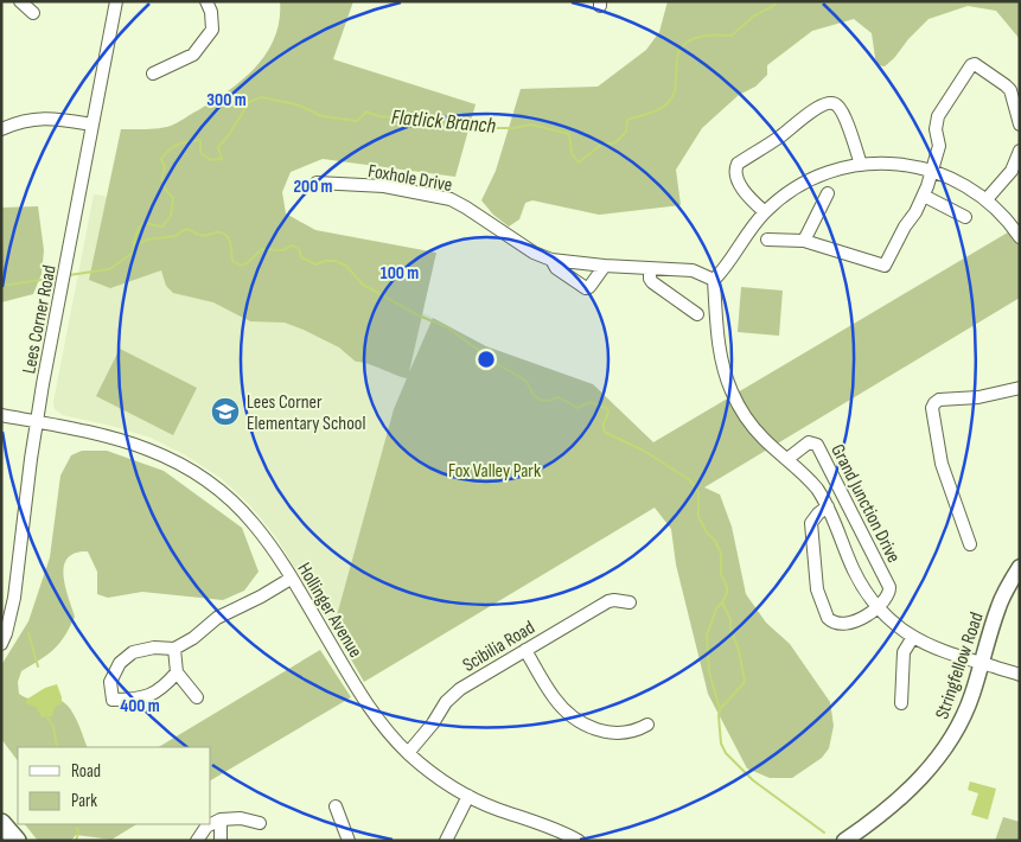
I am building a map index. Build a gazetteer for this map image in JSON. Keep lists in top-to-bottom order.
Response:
{
  "streets": {
    "main road": ["Stringfellow Road"],
    "street": [
      "Foxhole Drive",
      "Lees Corner Road",
      "Grand Junction Drive",
      "Hollinger Avenue",
      "Scibilia Road"
    ]
  },
  "crossings": [
    ["Lees Corner Road", "Hollinger Avenue"],
    ["Hollinger Avenue", "Scibilia Road"]
  ],
  "water": ["Flatlick Branch"],
  "parks": ["Fox Valley Park"],
  "places": {
    "school or university": ["Lees Corner Elementary School"]
  },
  "legend": ["Road", "Park"],
  "rings": [
    "300 m",
    "200 m",
    "100 m",
    "400 m"
  ]
}
